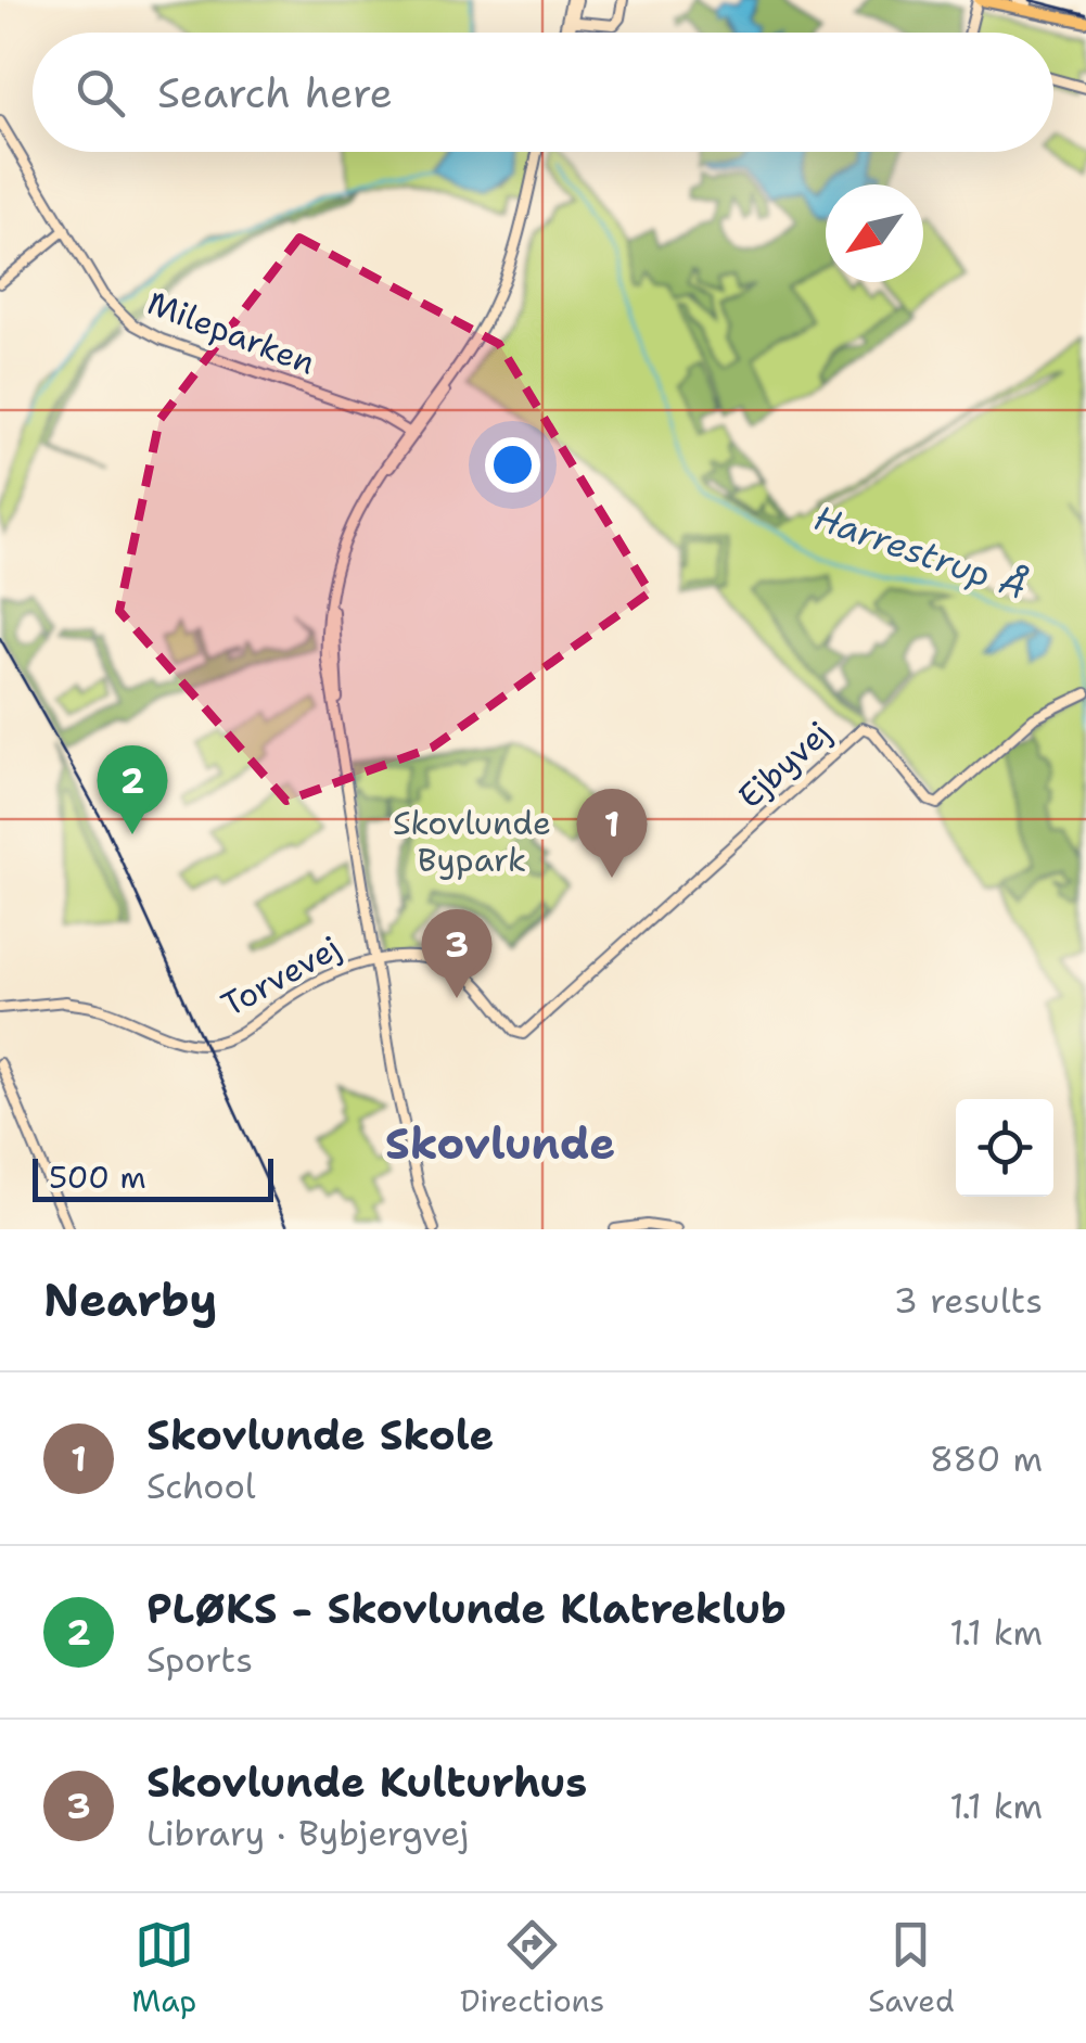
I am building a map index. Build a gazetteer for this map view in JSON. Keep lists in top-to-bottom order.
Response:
{
  "streets": {
    "street": ["Mileparken", "Ejbyvej", "Torvevej"]
  },
  "crossings": [
    ["Ejbyvej", "Torvevej"]
  ],
  "districts": ["Skovlunde"],
  "water": ["Harrestrup Å"],
  "parks": ["Skovlunde Bypark"],
  "scale_bar": "500 m",
  "north": "bottom left",
  "page": {
    "search": "Search here",
    "pins": ["2", "1", "3"],
    "scale": "500 m",
    "heading": ["Nearby", "3 results"],
    "list": [
      {
        "mark": "1",
        "name": "Skovlunde Skole",
        "note": "School",
        "value": "880 m"
      },
      {
        "mark": "2",
        "name": "PLØKS - Skovlunde Klatreklub",
        "note": "Sports",
        "value": "1.1 km"
      },
      {
        "mark": "3",
        "name": "Skovlunde Kulturhus",
        "note": "Library · Bybjergvej",
        "value": "1.1 km"
      }
    ],
    "nav": ["Map", "Directions", "Saved"]
  }
}
